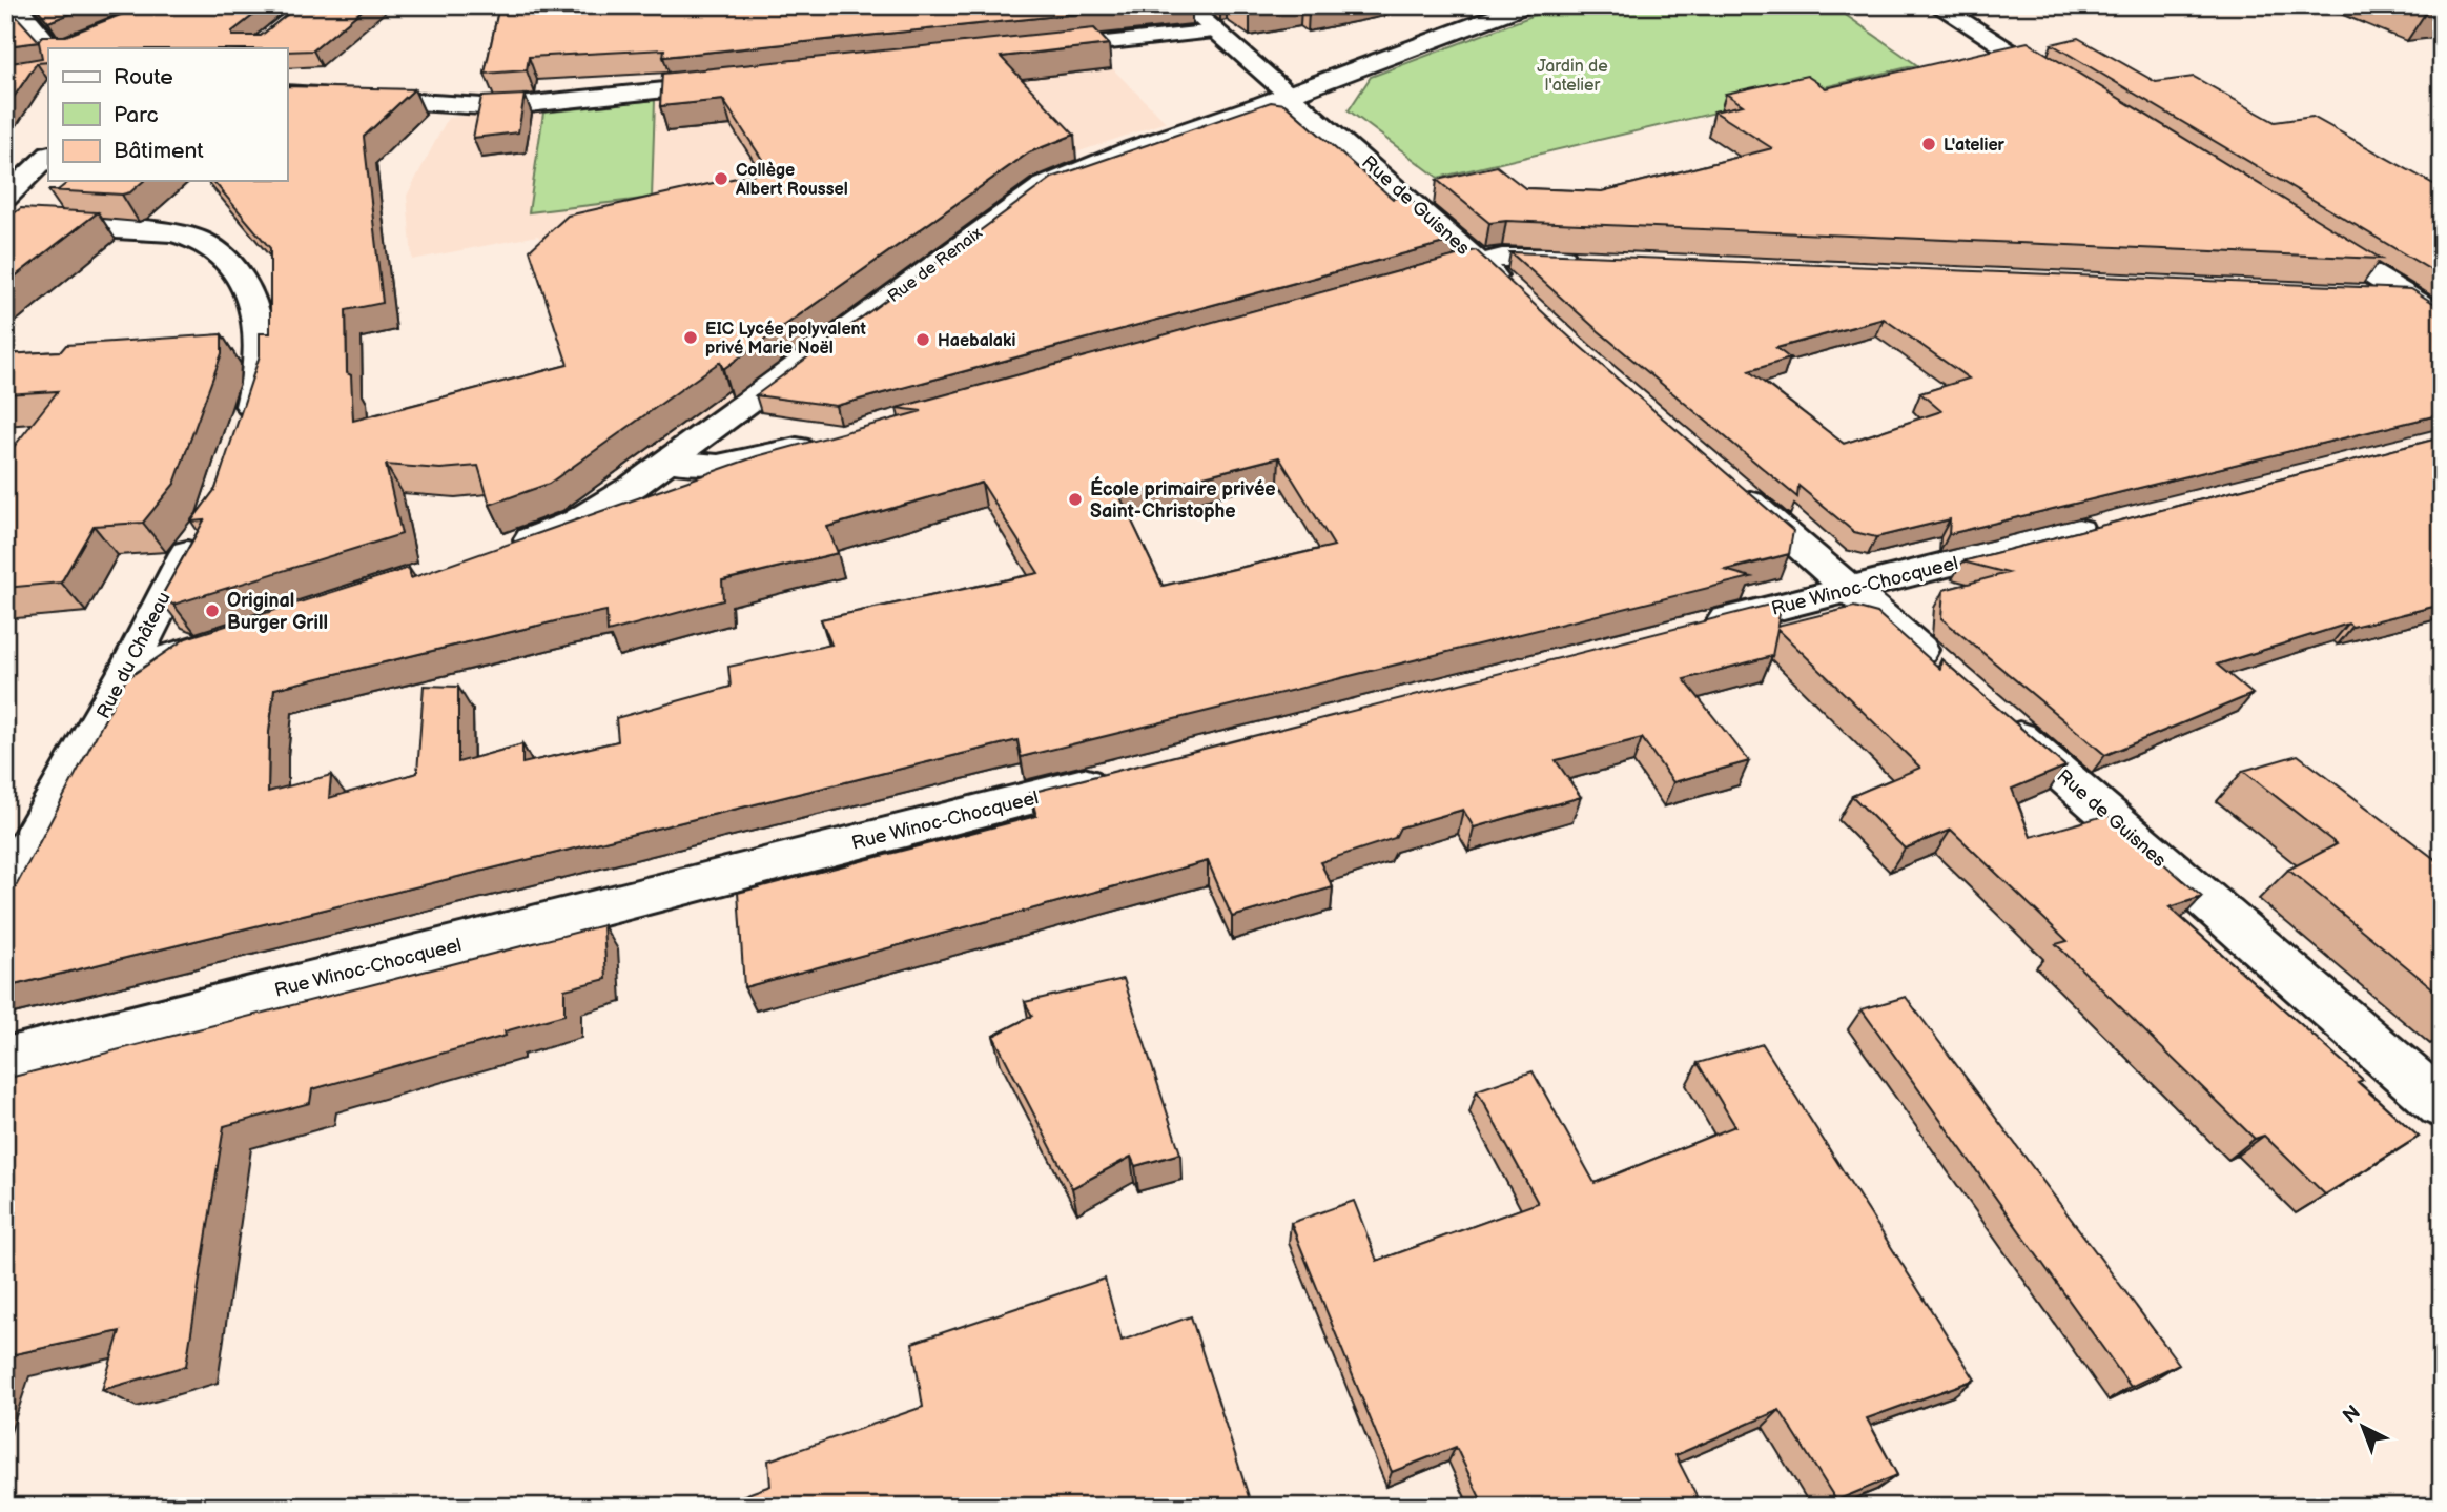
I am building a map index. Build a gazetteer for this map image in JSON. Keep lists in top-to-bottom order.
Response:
{
  "streets": {
    "street": [
      "Rue de Guisnes",
      "Rue de Renaix",
      "Rue Winoc-Chocqueel",
      "Rue du Château"
    ]
  },
  "crossings": [
    ["Rue de Guisnes", "Rue de Renaix"]
  ],
  "parks": ["Jardin de l'atelier"],
  "places": [
    "L'atelier",
    "Collège Albert Roussel",
    "EIC Lycée polyvalent privé Marie Noël",
    "Haebalaki",
    "École primaire privée Saint-Christophe",
    "Original Burger Grill"
  ],
  "legend": ["Route", "Parc", "Bâtiment"],
  "north": "top left"
}
